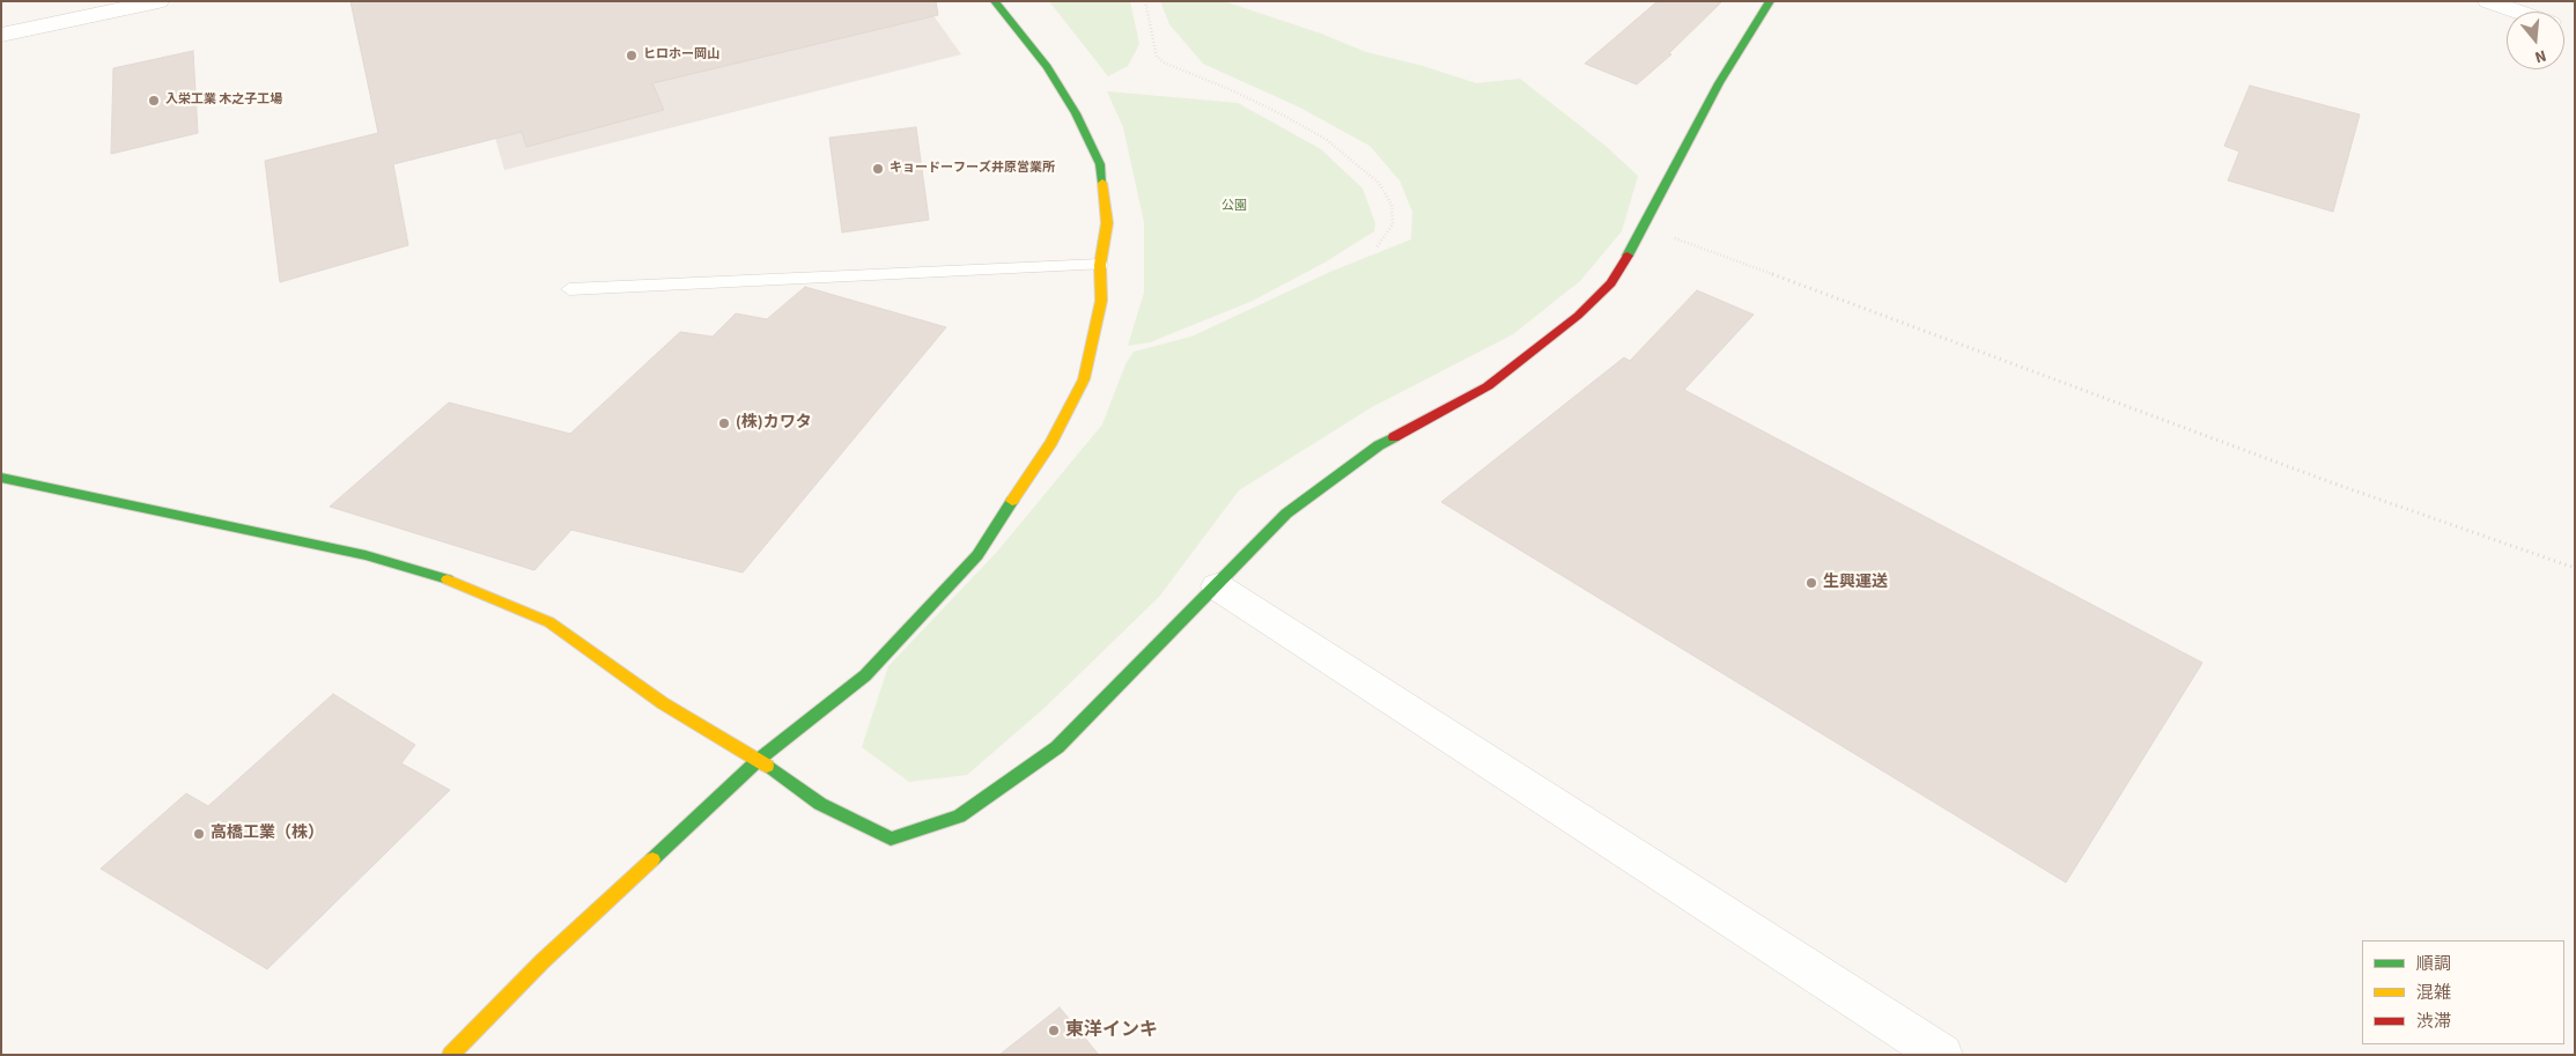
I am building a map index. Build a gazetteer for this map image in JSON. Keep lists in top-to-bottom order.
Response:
{
  "parks": ["公園"],
  "places": [
    "ヒロホー岡山",
    "入栄工業 木之子工場",
    "キョードーフーズ井原営業所",
    "(株)カワタ",
    "生興運送",
    "高橋工業（株）",
    "東洋インキ"
  ],
  "legend": ["順調", "混雑", "渋滞"],
  "north": "bottom"
}
